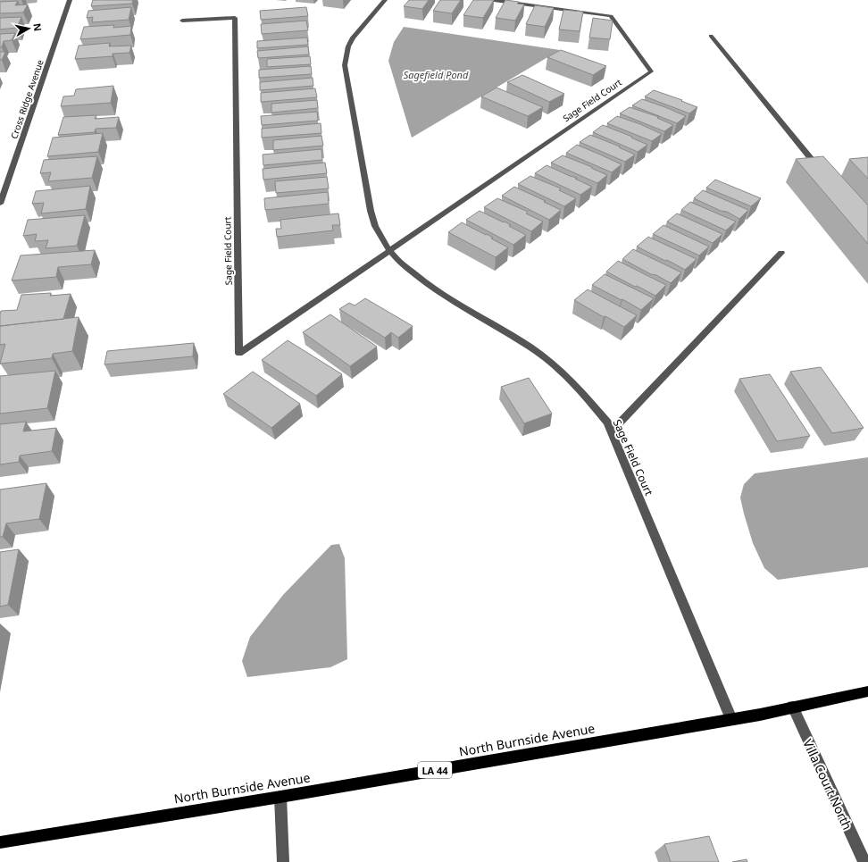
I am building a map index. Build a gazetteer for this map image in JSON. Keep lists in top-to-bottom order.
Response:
{
  "streets": {
    "main road": ["North Burnside Avenue", "LA 44"],
    "street": ["Cross Ridge Avenue", "Sage Field Court", "Villa Court North"]
  },
  "crossings": [
    ["Sage Field Court", "North Burnside Avenue"],
    ["North Burnside Avenue", "Villa Court North"]
  ],
  "water": ["Sagefield Pond"],
  "north": "right"
}
